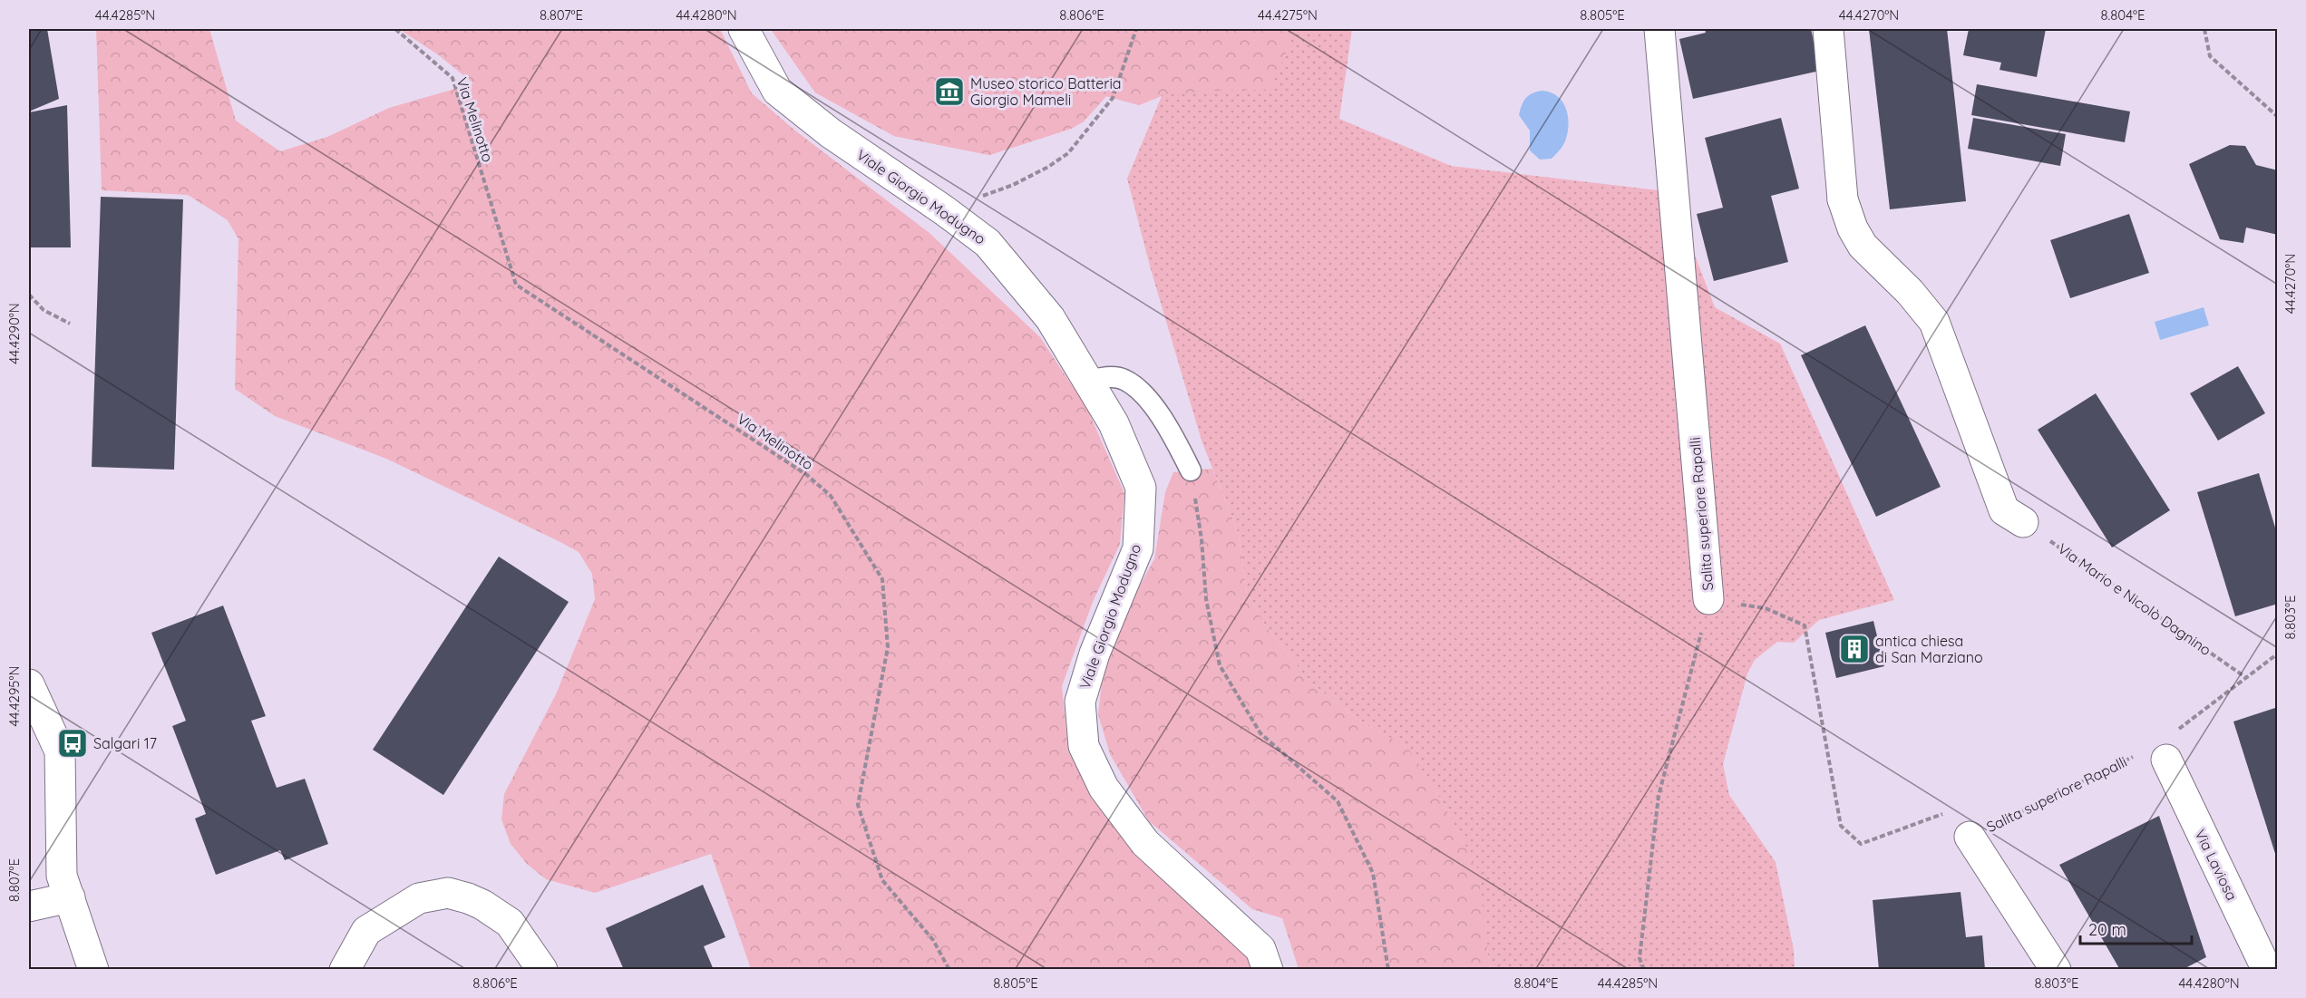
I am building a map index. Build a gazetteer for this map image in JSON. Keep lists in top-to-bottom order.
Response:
{
  "streets": {
    "street": ["Viale Giorgio Modugno", "Salita superiore Rapalli", "Via Laviosa"],
    "path": ["Via Melinotto", "Via Mario e Nicolò Dagnino"]
  },
  "crossings": [
    ["Salita superiore Rapalli", "Via Mario e Nicolò Dagnino"],
    ["Salita superiore Rapalli", "Via Laviosa"]
  ],
  "places": {
    "museum": ["Museo storico Batteria Giorgio Mameli"],
    "building": ["antica chiesa di San Marziano"],
    "bus stop": ["Salgari 17"]
  },
  "scale_bar": "20 m",
  "coordinates": [
    "44.4285°N",
    "8.807°E",
    "44.4280°N",
    "8.806°E",
    "44.4275°N",
    "8.805°E",
    "44.4270°N",
    "8.804°E",
    "44.4290°N",
    "8.803°E",
    "44.4295°N"
  ]
}
